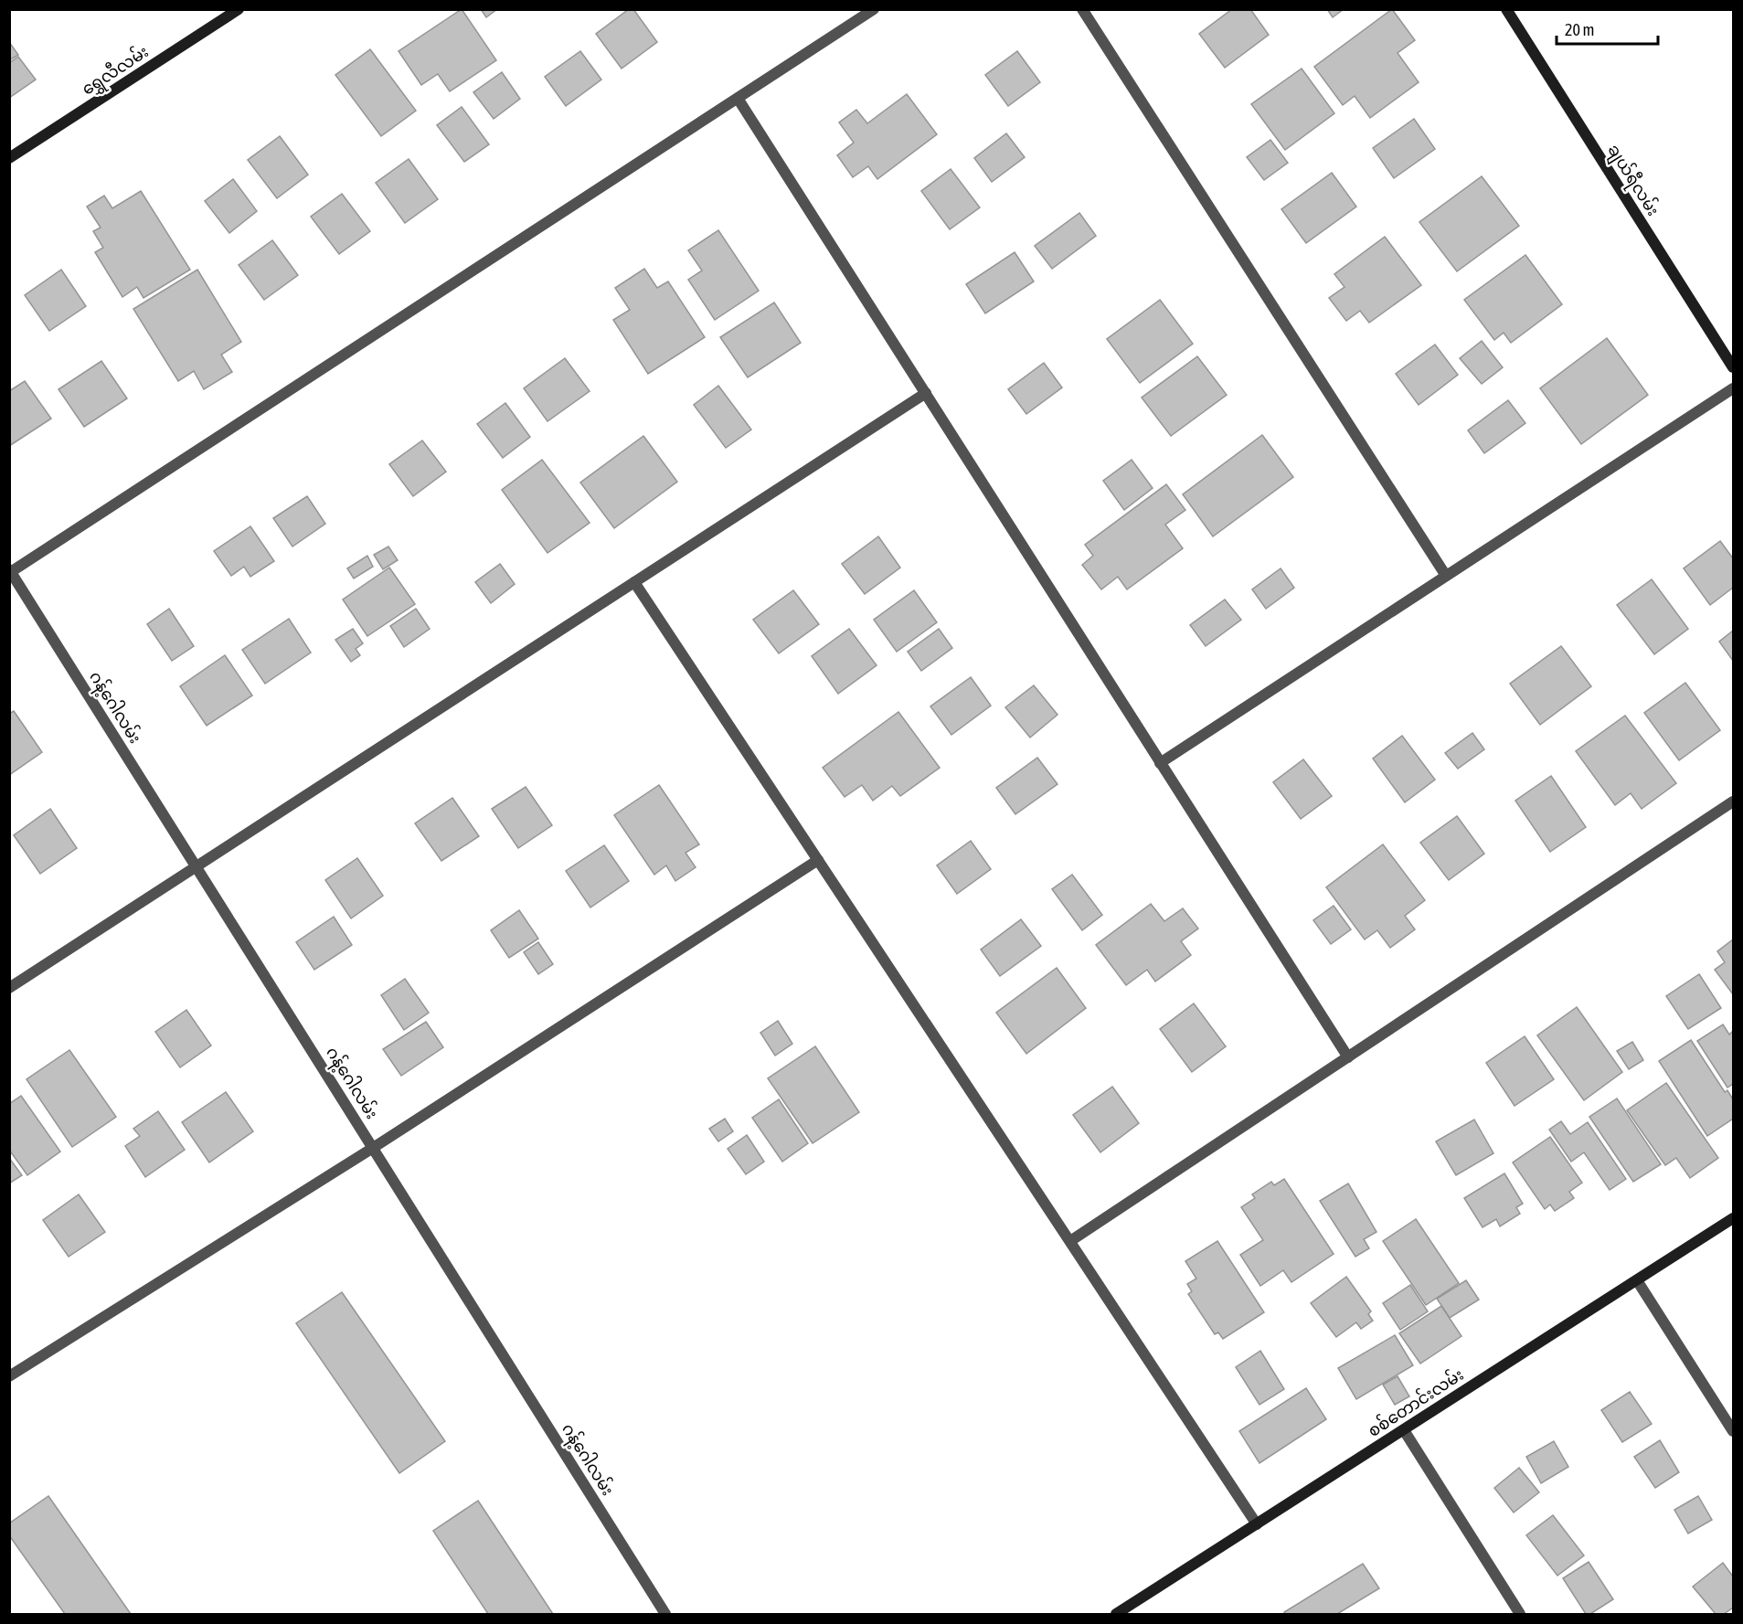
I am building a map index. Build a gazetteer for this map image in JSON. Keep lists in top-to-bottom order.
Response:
{
  "streets": {
    "street": [
      "ရွှေလီလမ်း",
      "ချယ်ရီလမ်း",
      "ဂန့်ဂေါလမ်း",
      "စစ်တောင်းလမ်း"
    ]
  },
  "scale_bar": "20 m"
}
